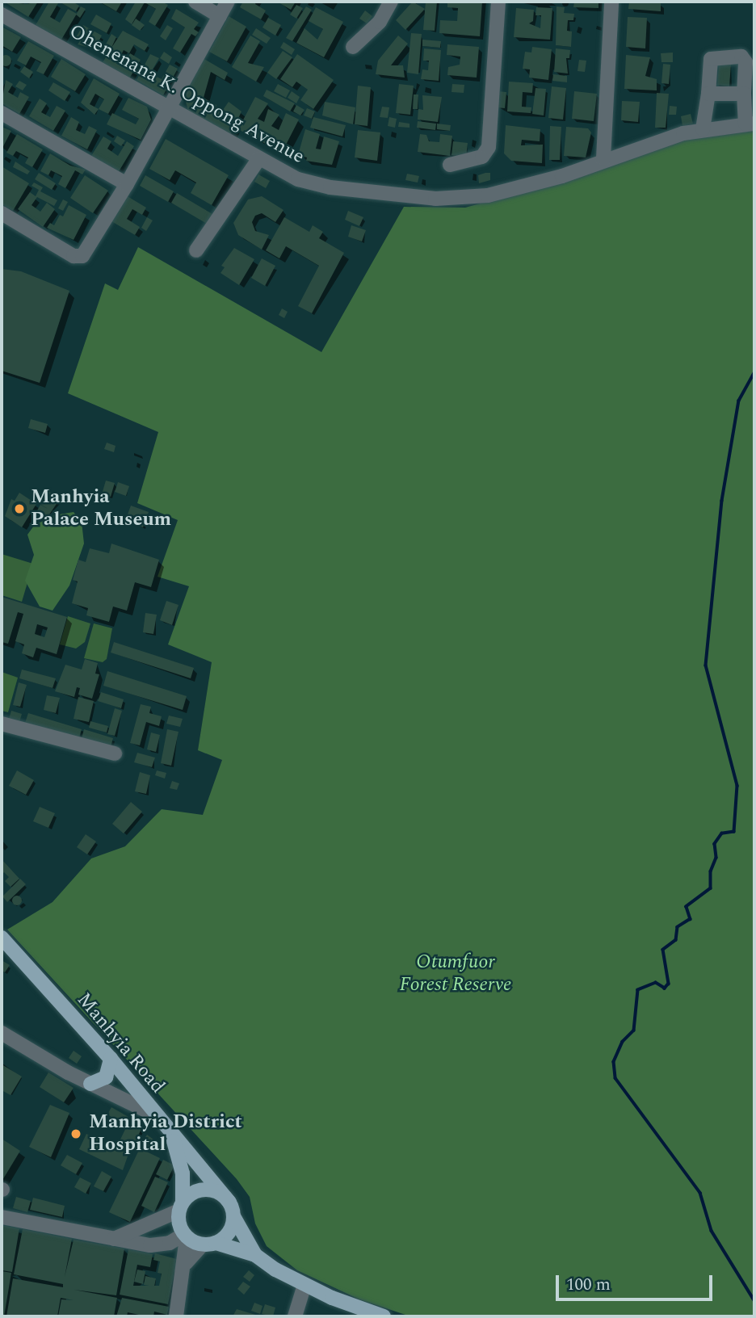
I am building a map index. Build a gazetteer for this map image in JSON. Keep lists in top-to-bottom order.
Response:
{
  "streets": {
    "main road": ["Manhyia Road"],
    "street": ["Ohenenana K. Oppong Avenue"]
  },
  "parks": ["Otumfuor Forest Reserve"],
  "places": ["Manhyia Palace Museum", "Manhyia District Hospital"],
  "scale_bar": "100 m"
}
